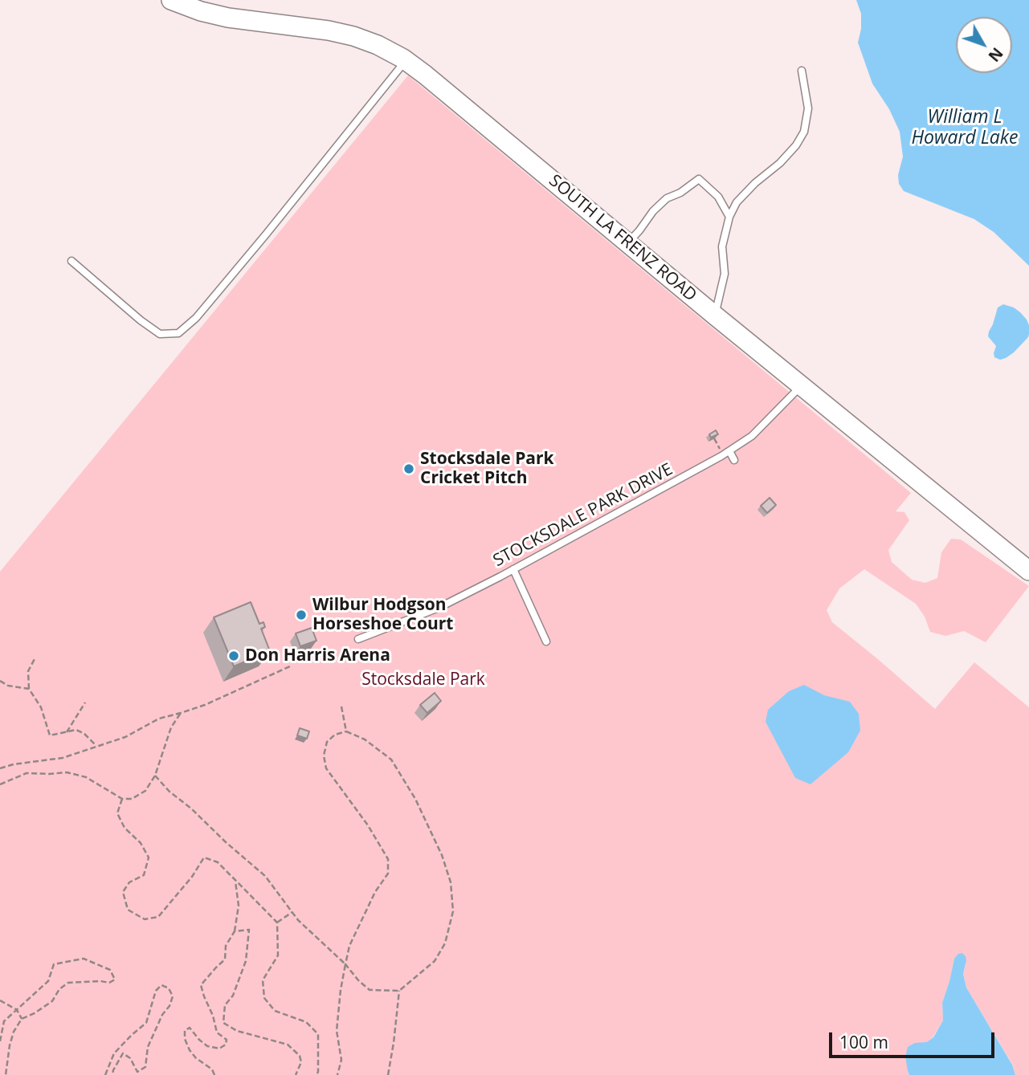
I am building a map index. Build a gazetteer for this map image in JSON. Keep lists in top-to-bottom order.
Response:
{
  "streets": {
    "street": ["SOUTH LA FRENZ ROAD"],
    "lane": ["STOCKSDALE PARK DRIVE"]
  },
  "crossings": [
    ["SOUTH LA FRENZ ROAD", "STOCKSDALE PARK DRIVE"]
  ],
  "water": ["William L Howard Lake"],
  "parks": ["Stocksdale Park"],
  "places": ["Stocksdale Park Cricket Pitch", "Wilbur Hodgson Horseshoe Court", "Don Harris Arena"],
  "scale_bar": "100 m",
  "north": "bottom right"
}
